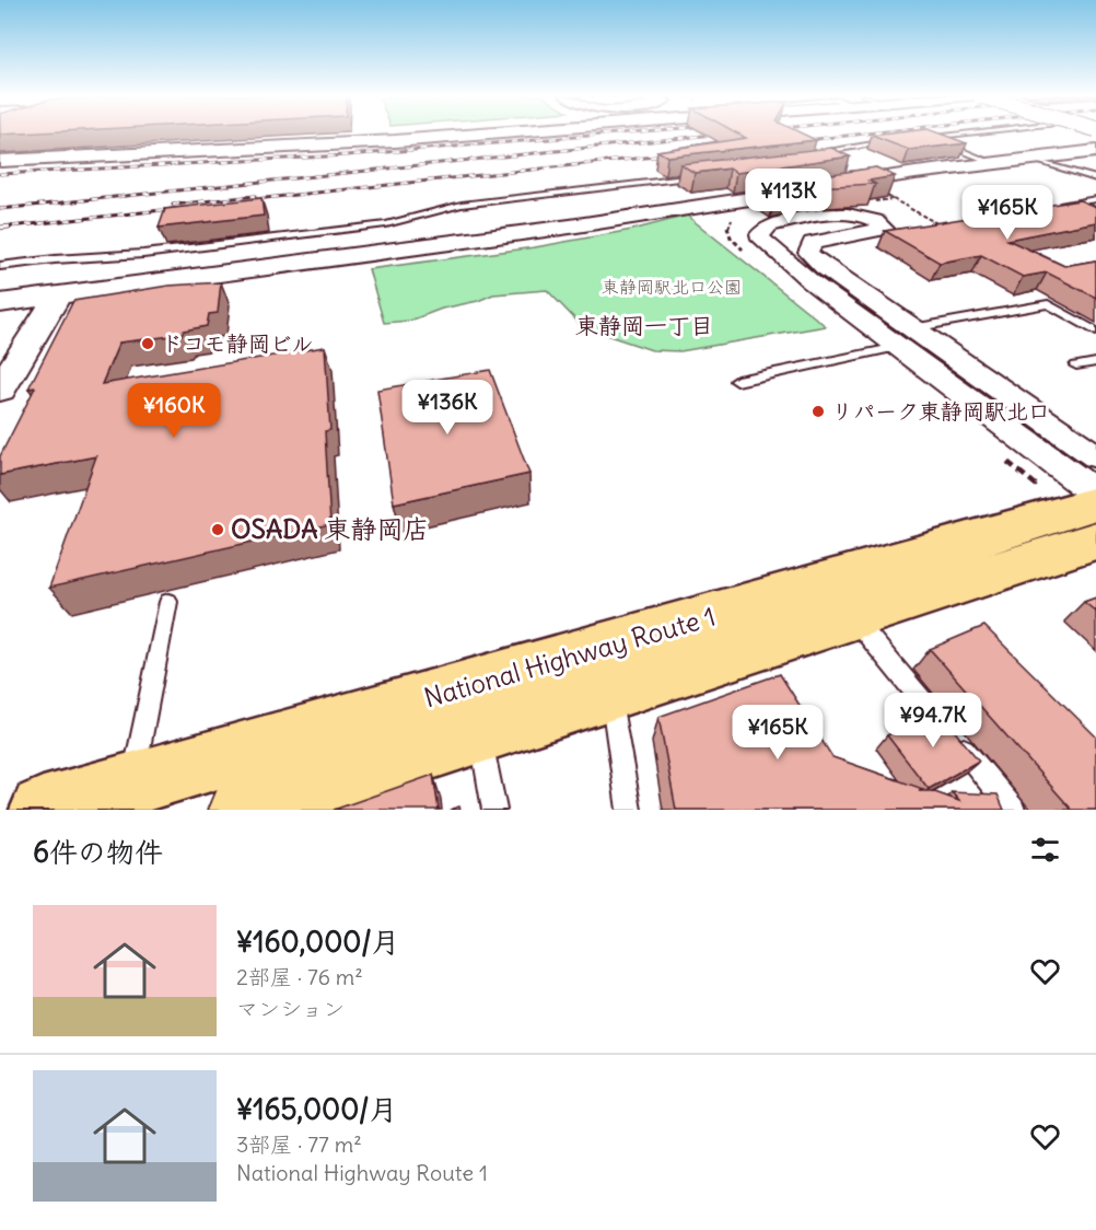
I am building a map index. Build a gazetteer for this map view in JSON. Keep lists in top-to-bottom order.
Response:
{
  "streets": {
    "highway": ["National Highway Route 1"]
  },
  "districts": ["東静岡一丁目"],
  "parks": ["東静岡駅北口公園"],
  "places": ["ドコモ静岡ビル", "リパーク東静岡駅北口", "OSADA 東静岡店"],
  "page": {
    "price": [
      "¥113K",
      "¥165K",
      "¥136K",
      "¥160K",
      "¥94.7K",
      "¥165K"
    ],
    "heading": "6件の物件",
    "list": [
      {
        "name": "¥160,000/月",
        "note": "2部屋 · 76 m² · マンション"
      },
      {
        "name": "¥165,000/月",
        "note": "3部屋 · 77 m² · National Highway Route 1"
      }
    ]
  }
}
